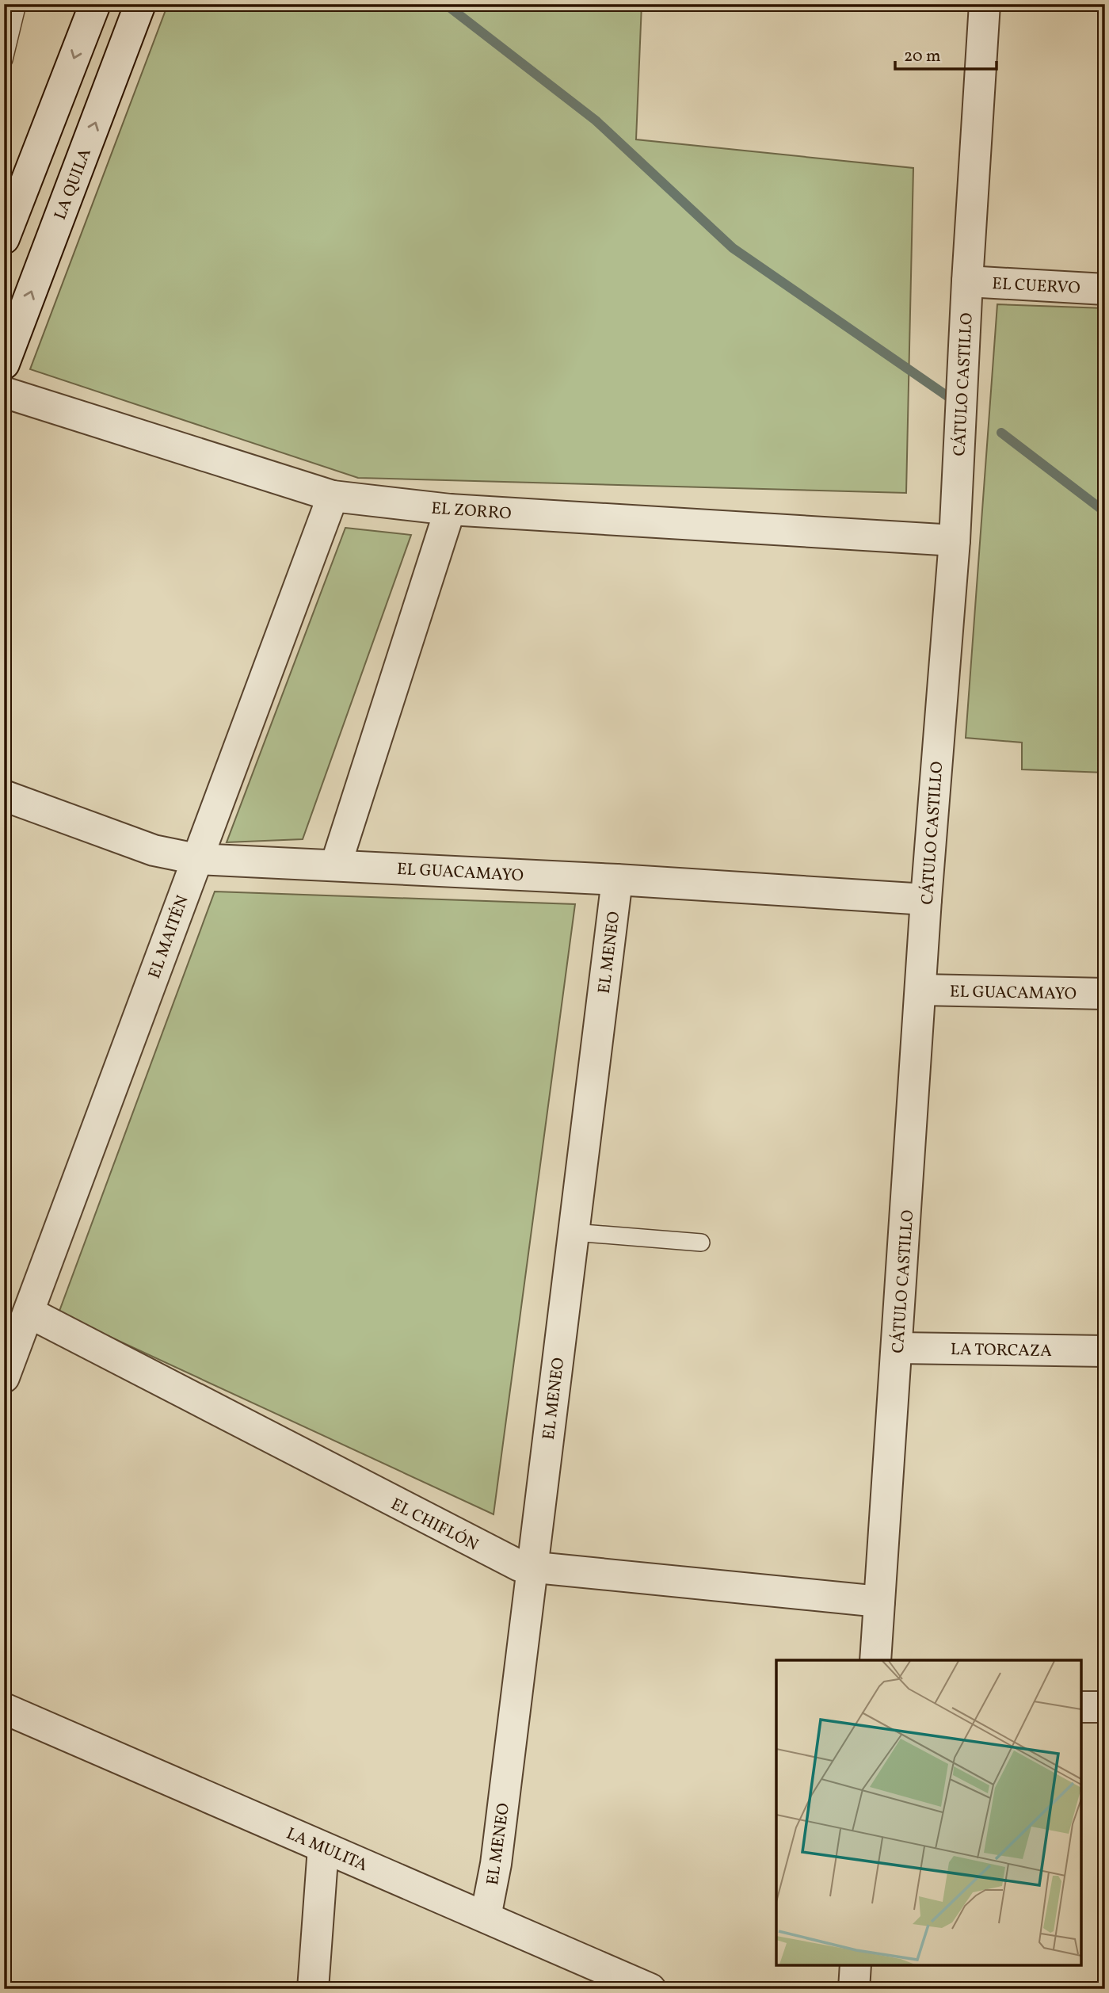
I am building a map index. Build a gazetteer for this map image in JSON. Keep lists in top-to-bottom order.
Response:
{
  "streets": {
    "street": [
      "LA QUILA",
      "EL CUERVO",
      "CÁTULO CASTILLO",
      "EL ZORRO",
      "EL GUACAMAYO",
      "EL MAITÉN",
      "EL MENEO",
      "LA TORCAZA",
      "EL CHIFLÓN",
      "LA MULITA"
    ]
  },
  "crossings": [
    ["EL CUERVO", "CÁTULO CASTILLO"],
    ["CÁTULO CASTILLO", "EL ZORRO"],
    ["CÁTULO CASTILLO", "EL GUACAMAYO"],
    ["CÁTULO CASTILLO", "LA TORCAZA"],
    ["CÁTULO CASTILLO", "EL CHIFLÓN"],
    ["EL ZORRO", "EL MAITÉN"],
    ["EL GUACAMAYO", "EL MAITÉN"],
    ["EL GUACAMAYO", "EL MENEO"],
    ["EL MAITÉN", "EL CHIFLÓN"],
    ["EL MENEO", "EL CHIFLÓN"],
    ["EL MENEO", "LA MULITA"]
  ],
  "scale_bar": "20 m"
}
